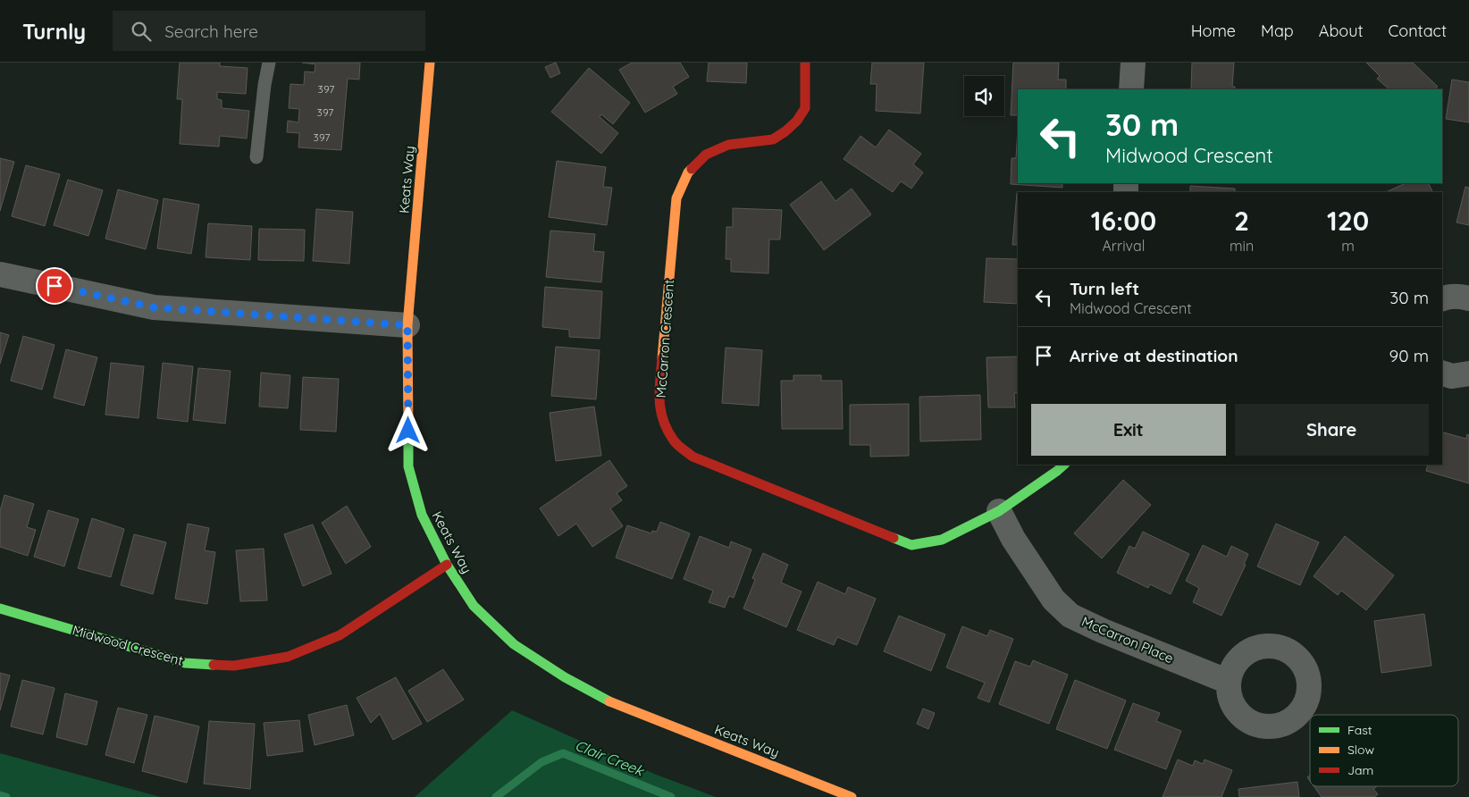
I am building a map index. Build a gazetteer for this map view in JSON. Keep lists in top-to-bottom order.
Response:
{
  "streets": {
    "street": [
      "Keats Way",
      "McCarron Crescent",
      "McCarron Place",
      "Midwood Crescent"
    ]
  },
  "crossings": [
    ["Keats Way", "Midwood Crescent"],
    ["McCarron Crescent", "McCarron Place"]
  ],
  "water": ["Clair Creek"],
  "house_numbers": ["397", "397", "397"],
  "legend": ["Fast", "Slow", "Jam"],
  "page": {
    "header": "Turnly",
    "search": "Search here",
    "nav": [
      "Home",
      "Map",
      "About",
      "Contact"
    ],
    "turn": ["30 m", "Midwood Crescent"],
    "eta": [
      "16:00",
      "Arrival",
      "2",
      "min",
      "120",
      "m"
    ],
    "list": [
      {
        "name": "Turn left",
        "note": "Midwood Crescent",
        "value": "30 m"
      },
      {
        "name": "Arrive at destination",
        "value": "90 m"
      }
    ],
    "buttons": ["Exit", "Share"]
  }
}
